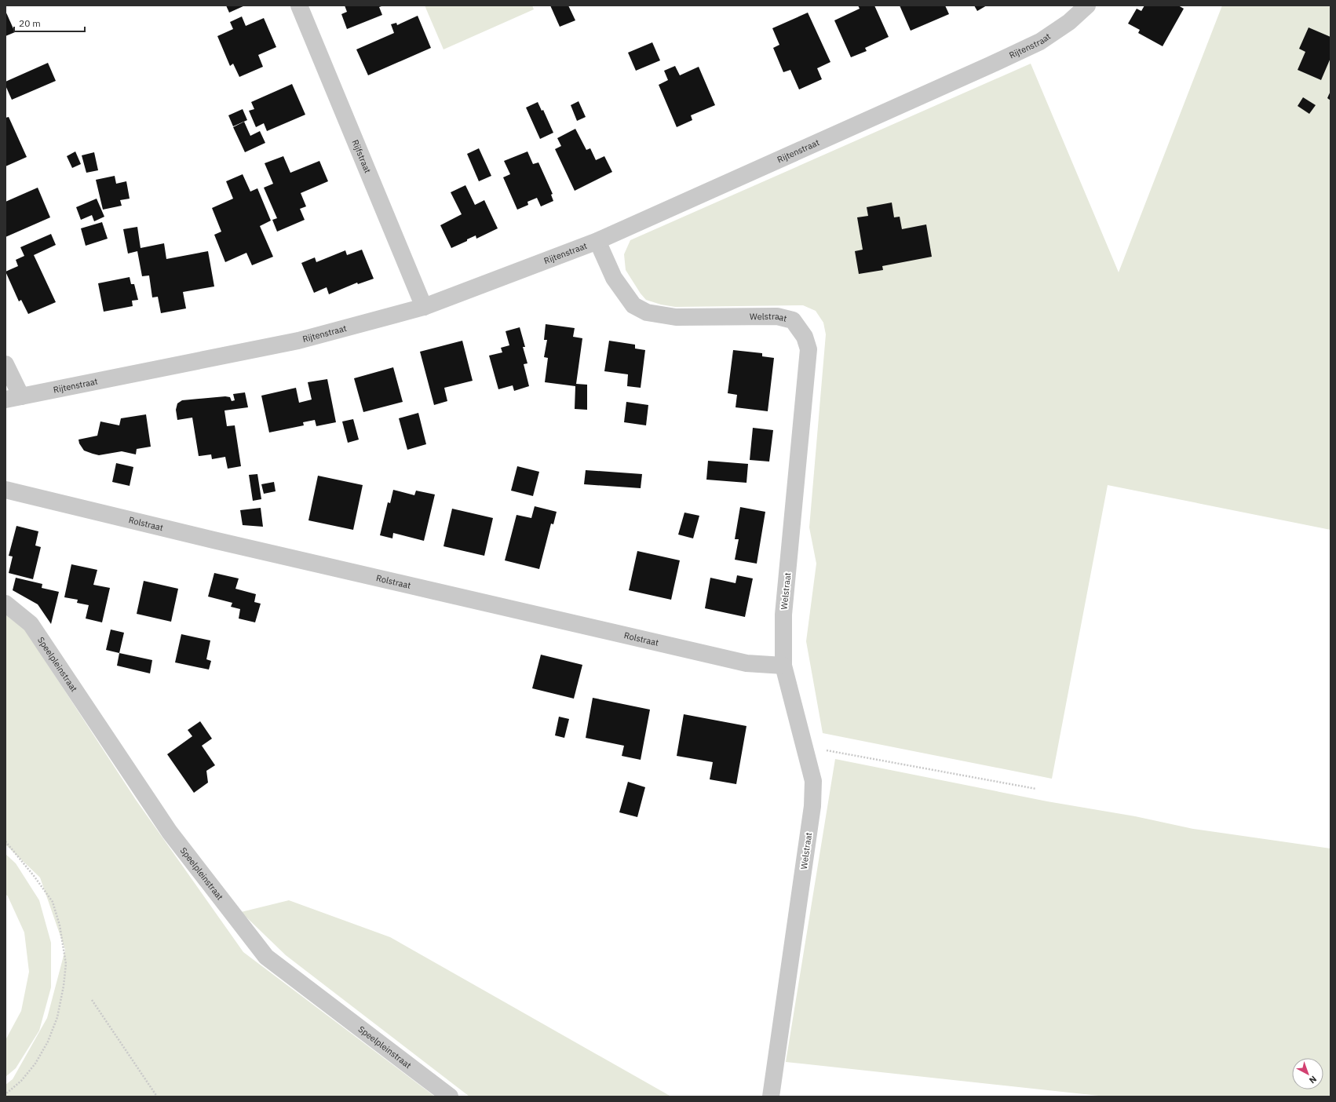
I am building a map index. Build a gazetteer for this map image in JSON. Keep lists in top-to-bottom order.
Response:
{
  "streets": {
    "street": [
      "Rijtenstraat",
      "Rijfstraat",
      "Welstraat",
      "Rolstraat",
      "Speelpleinstraat"
    ]
  },
  "crossings": [
    ["Rijtenstraat", "Rijfstraat"],
    ["Rijtenstraat", "Welstraat"],
    ["Welstraat", "Rolstraat"]
  ],
  "scale_bar": "20 m",
  "north": "bottom right"
}
